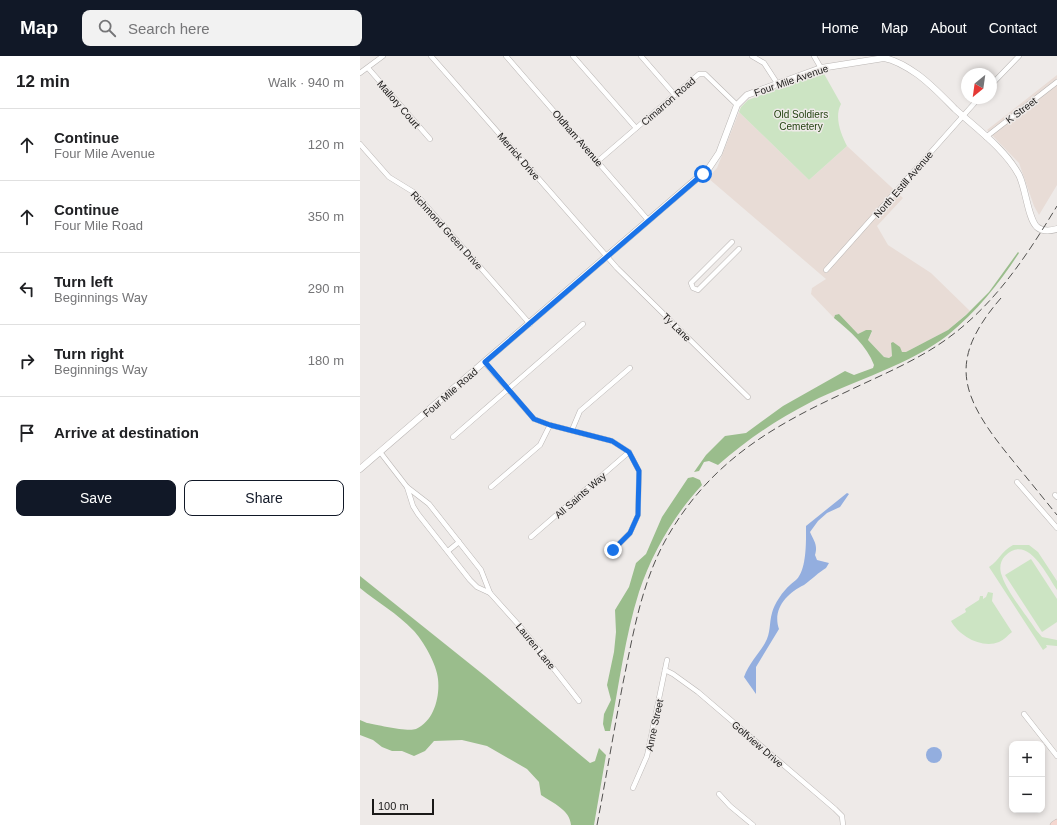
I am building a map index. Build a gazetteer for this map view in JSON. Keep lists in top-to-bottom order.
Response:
{
  "streets": {
    "street": [
      "Four Mile Avenue",
      "Cimarron Road",
      "Mallory Court",
      "K Street",
      "Oldham Avenue",
      "Merrick Drive",
      "North Estill Avenue",
      "Richmond Green Drive",
      "Ty Lane",
      "Four Mile Road",
      "All Saints Way",
      "Lauren Lane",
      "Anne Street",
      "Golfview Drive"
    ]
  },
  "crossings": [
    ["Four Mile Avenue", "Cimarron Road"],
    ["Four Mile Avenue", "K Street"],
    ["Four Mile Avenue", "Oldham Avenue"],
    ["Four Mile Avenue", "North Estill Avenue"],
    ["Four Mile Avenue", "Four Mile Road"],
    ["Cimarron Road", "Oldham Avenue"],
    ["Oldham Avenue", "Four Mile Road"],
    ["Merrick Drive", "Ty Lane"],
    ["Merrick Drive", "Four Mile Road"],
    ["Richmond Green Drive", "Four Mile Road"],
    ["Ty Lane", "Four Mile Road"],
    ["Four Mile Road", "Lauren Lane"],
    ["Anne Street", "Golfview Drive"]
  ],
  "parks": ["Old Soldiers Cemetery"],
  "scale_bar": "100 m",
  "north": "bottom left",
  "page": {
    "header": "Map",
    "search": "Search here",
    "nav": [
      "Home",
      "Map",
      "About",
      "Contact"
    ],
    "heading": ["12 min", "Walk · 940 m"],
    "list": [
      ["Continue", "Four Mile Avenue", "120 m"],
      ["Continue", "Four Mile Road", "350 m"],
      ["Turn left", "Beginnings Way", "290 m"],
      ["Turn right", "Beginnings Way", "180 m"],
      "Arrive at destination"
    ],
    "buttons": ["Save", "Share"],
    "map_buttons": ["+", "−"],
    "scale": "100 m"
  }
}
